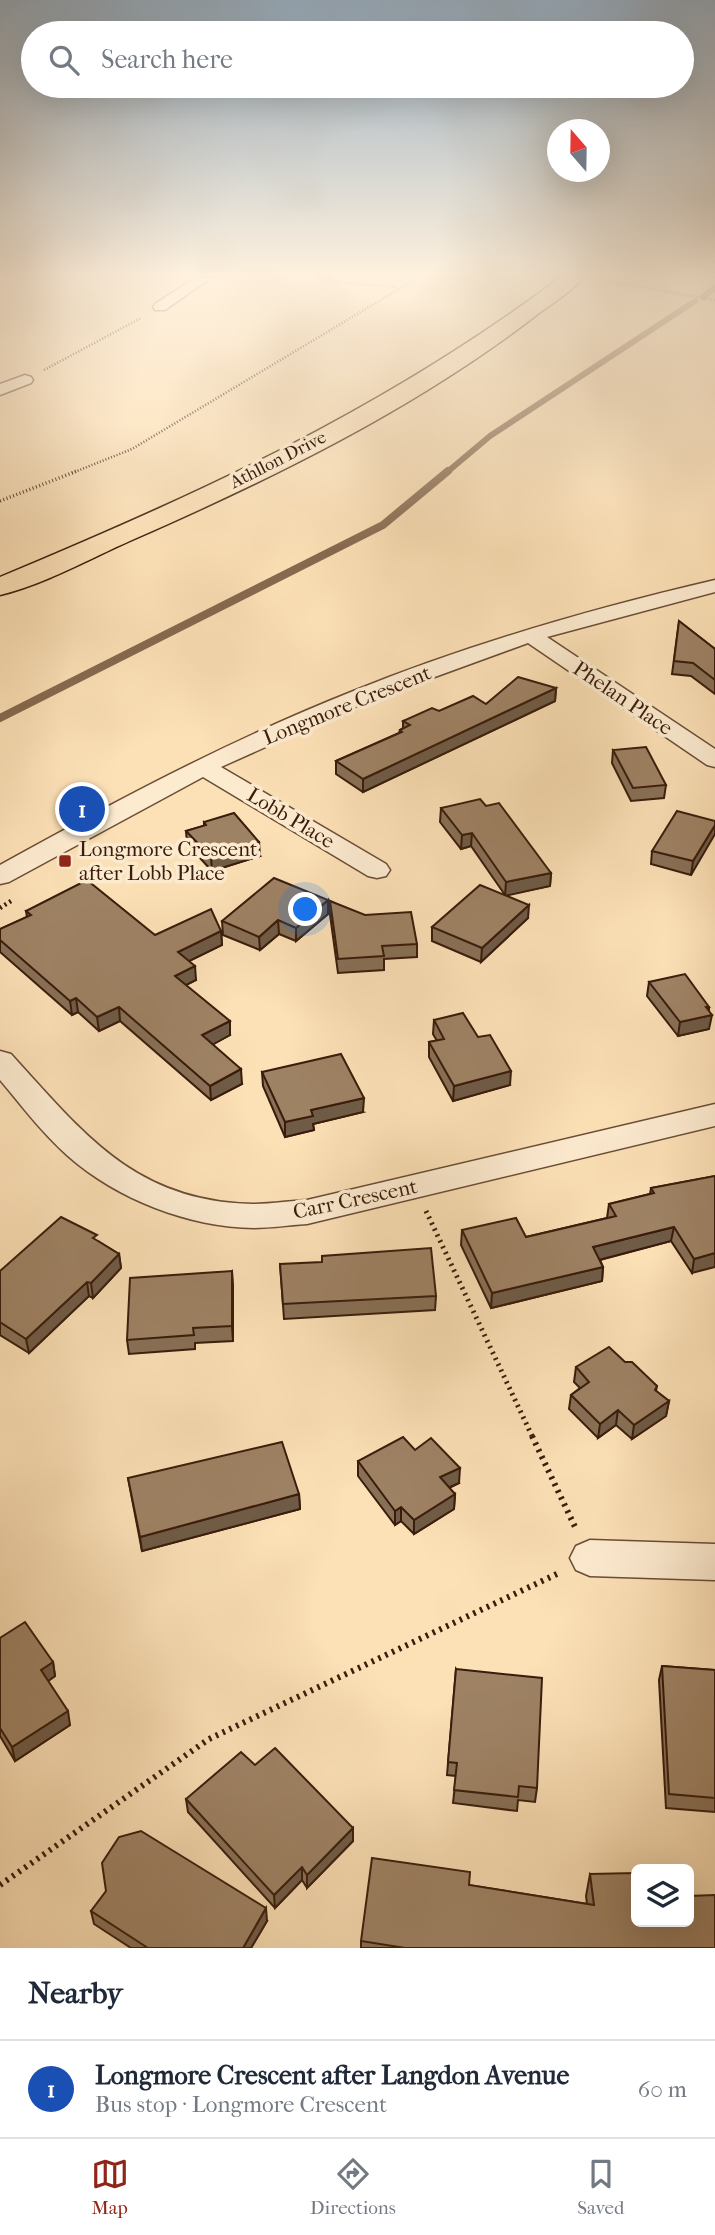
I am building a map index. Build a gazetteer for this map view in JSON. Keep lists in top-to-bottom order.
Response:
{
  "streets": {
    "main road": ["Athllon Drive"],
    "street": [
      "Phelan Place",
      "Longmore Crescent",
      "Lobb Place",
      "Carr Crescent"
    ]
  },
  "crossings": [
    ["Phelan Place", "Longmore Crescent"],
    ["Longmore Crescent", "Lobb Place"]
  ],
  "places": {
    "transit": ["Longmore Crescent after Lobb Place"]
  },
  "north": "top",
  "page": {
    "search": "Search here",
    "pins": "1",
    "heading": "Nearby",
    "list": [
      {
        "mark": "1",
        "name": "Longmore Crescent after Langdon Avenue",
        "note": "Bus stop · Longmore Crescent",
        "value": "60 m"
      }
    ],
    "nav": ["Map", "Directions", "Saved"]
  }
}
